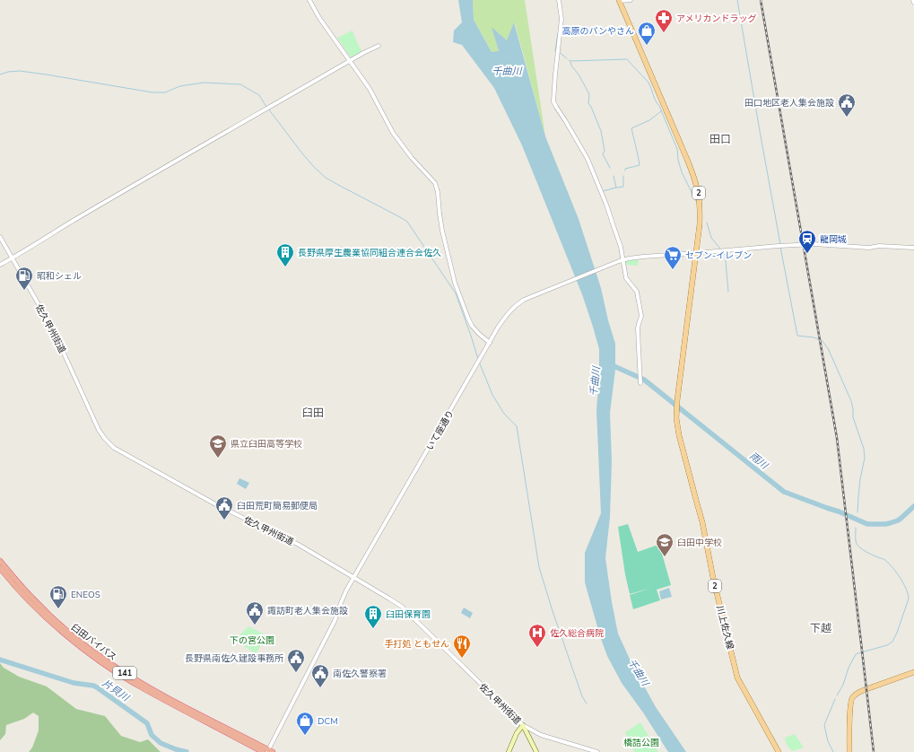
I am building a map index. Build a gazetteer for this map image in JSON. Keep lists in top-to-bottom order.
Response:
{
  "streets": {
    "highway": ["臼田バイパス", "141"],
    "main road": ["2", "佐久甲州街道", "川上佐久線"],
    "street": ["いて座通り"]
  },
  "crossings": [
    ["2", "川上佐久線"],
    ["佐久甲州街道", "いて座通り"],
    ["いて座通り", "臼田バイパス"]
  ],
  "districts": ["田口", "臼田", "下越"],
  "water": ["千曲川", "雨川", "片貝川"],
  "parks": ["下の宮公園", "橋詰公園"],
  "places": {
    "pharmacy": ["アメリカンドラッグ"],
    "shop": ["高原のパンやさん", "DCM"],
    "public building": [
      "田口地区老人集会施設",
      "臼田荒町簡易郵便局",
      "諏訪町老人集会施設",
      "長野県南佐久建設事務所",
      "南佐久警察署"
    ],
    "station": ["龍岡城"],
    "building": ["長野県厚生農業協同組合連合会佐久", "臼田保育園"],
    "supermarket": ["セブン-イレブン"],
    "fuel station": ["昭和シェル", "ENEOS"],
    "school or university": ["県立臼田高等学校", "臼田中学校"],
    "hospital": ["佐久総合病院"],
    "restaurant": ["手打処 ともせん"]
  }
}
